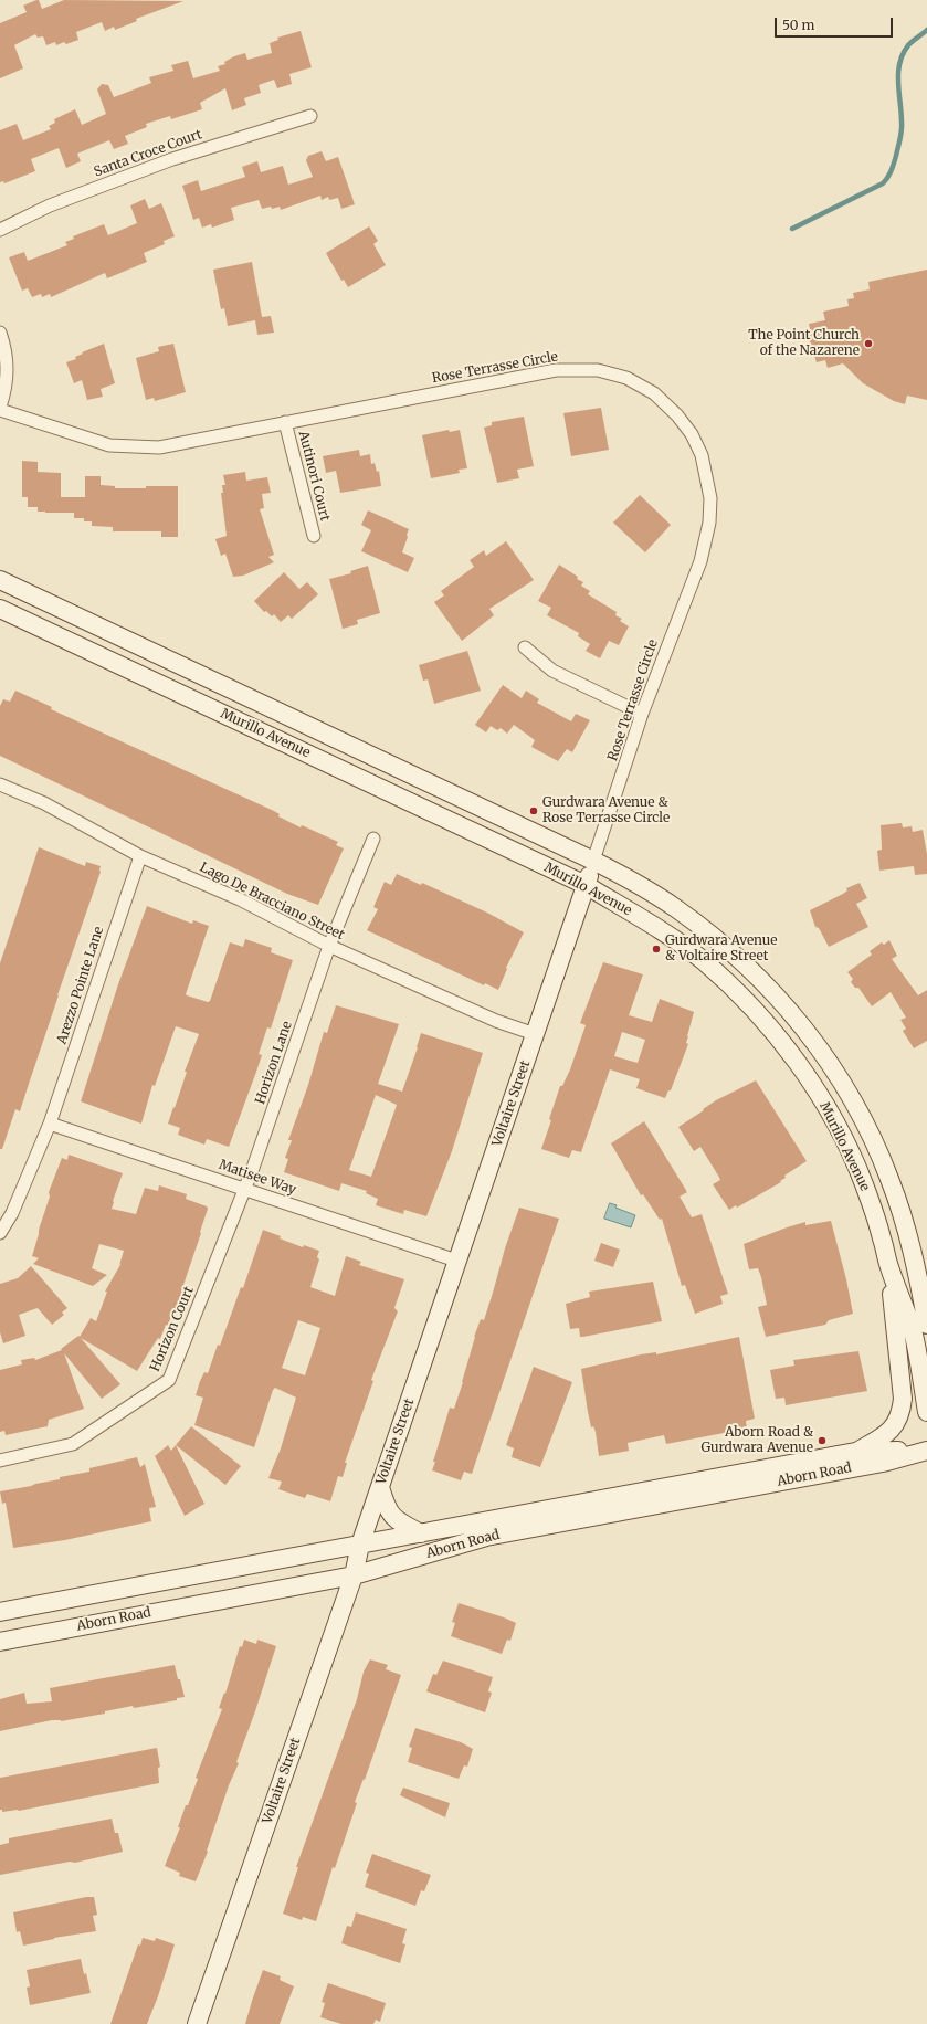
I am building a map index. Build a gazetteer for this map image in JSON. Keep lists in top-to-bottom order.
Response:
{
  "streets": {
    "main road": ["Murillo Avenue", "Voltaire Street", "Aborn Road"],
    "street": [
      "Santa Croce Court",
      "Rose Terrasse Circle",
      "Autinori Court",
      "Lago De Bracciano Street",
      "Arezzo Pointe Lane",
      "Horizon Lane",
      "Matisee Way",
      "Horizon Court"
    ]
  },
  "crossings": [
    ["Rose Terrasse Circle", "Autinori Court"],
    ["Rose Terrasse Circle", "Murillo Avenue"],
    ["Rose Terrasse Circle", "Voltaire Street"],
    ["Murillo Avenue", "Voltaire Street"],
    ["Lago De Bracciano Street", "Arezzo Pointe Lane"],
    ["Lago De Bracciano Street", "Horizon Lane"],
    ["Lago De Bracciano Street", "Voltaire Street"],
    ["Arezzo Pointe Lane", "Matisee Way"],
    ["Horizon Lane", "Matisee Way"],
    ["Horizon Lane", "Horizon Court"],
    ["Voltaire Street", "Matisee Way"],
    ["Voltaire Street", "Aborn Road"],
    ["Matisee Way", "Horizon Court"]
  ],
  "places": [
    "The Point Church of the Nazarene",
    "Gurdwara Avenue & Rose Terrasse Circle",
    "Gurdwara Avenue & Voltaire Street",
    "Aborn Road & Gurdwara Avenue"
  ],
  "scale_bar": "50 m"
}
